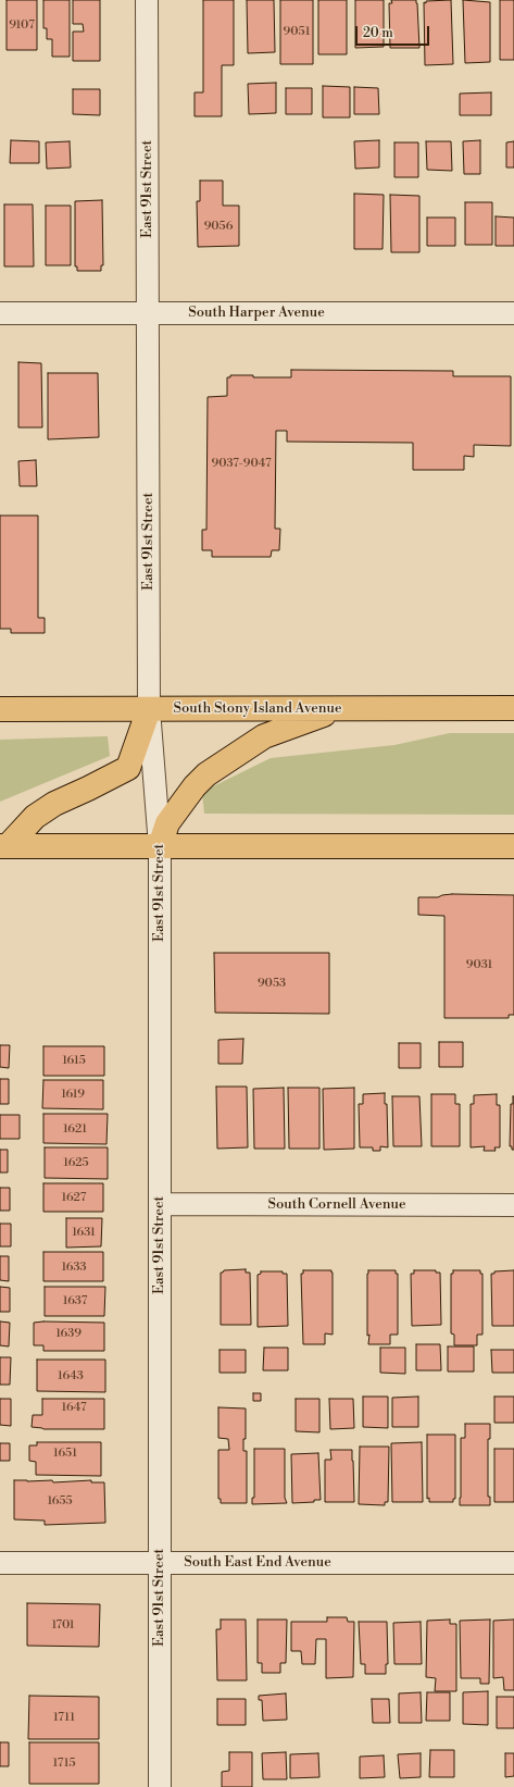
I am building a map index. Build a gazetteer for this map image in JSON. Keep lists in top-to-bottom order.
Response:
{
  "streets": {
    "highway": ["South Stony Island Avenue"],
    "street": [
      "East 91st Street",
      "South Harper Avenue",
      "South Cornell Avenue",
      "South East End Avenue"
    ]
  },
  "crossings": [
    ["East 91st Street", "South Harper Avenue"],
    ["East 91st Street", "South Stony Island Avenue"],
    ["East 91st Street", "South Cornell Avenue"],
    ["East 91st Street", "South East End Avenue"]
  ],
  "house_numbers": [
    "9107",
    "9051",
    "9056",
    "9037-9047",
    "9031",
    "9053",
    "1615",
    "1619",
    "1621",
    "1625",
    "1627",
    "1631",
    "1633",
    "1637",
    "1639",
    "1643",
    "1647",
    "1651",
    "1655",
    "1701",
    "1711",
    "1715"
  ],
  "scale_bar": "20 m"
}
